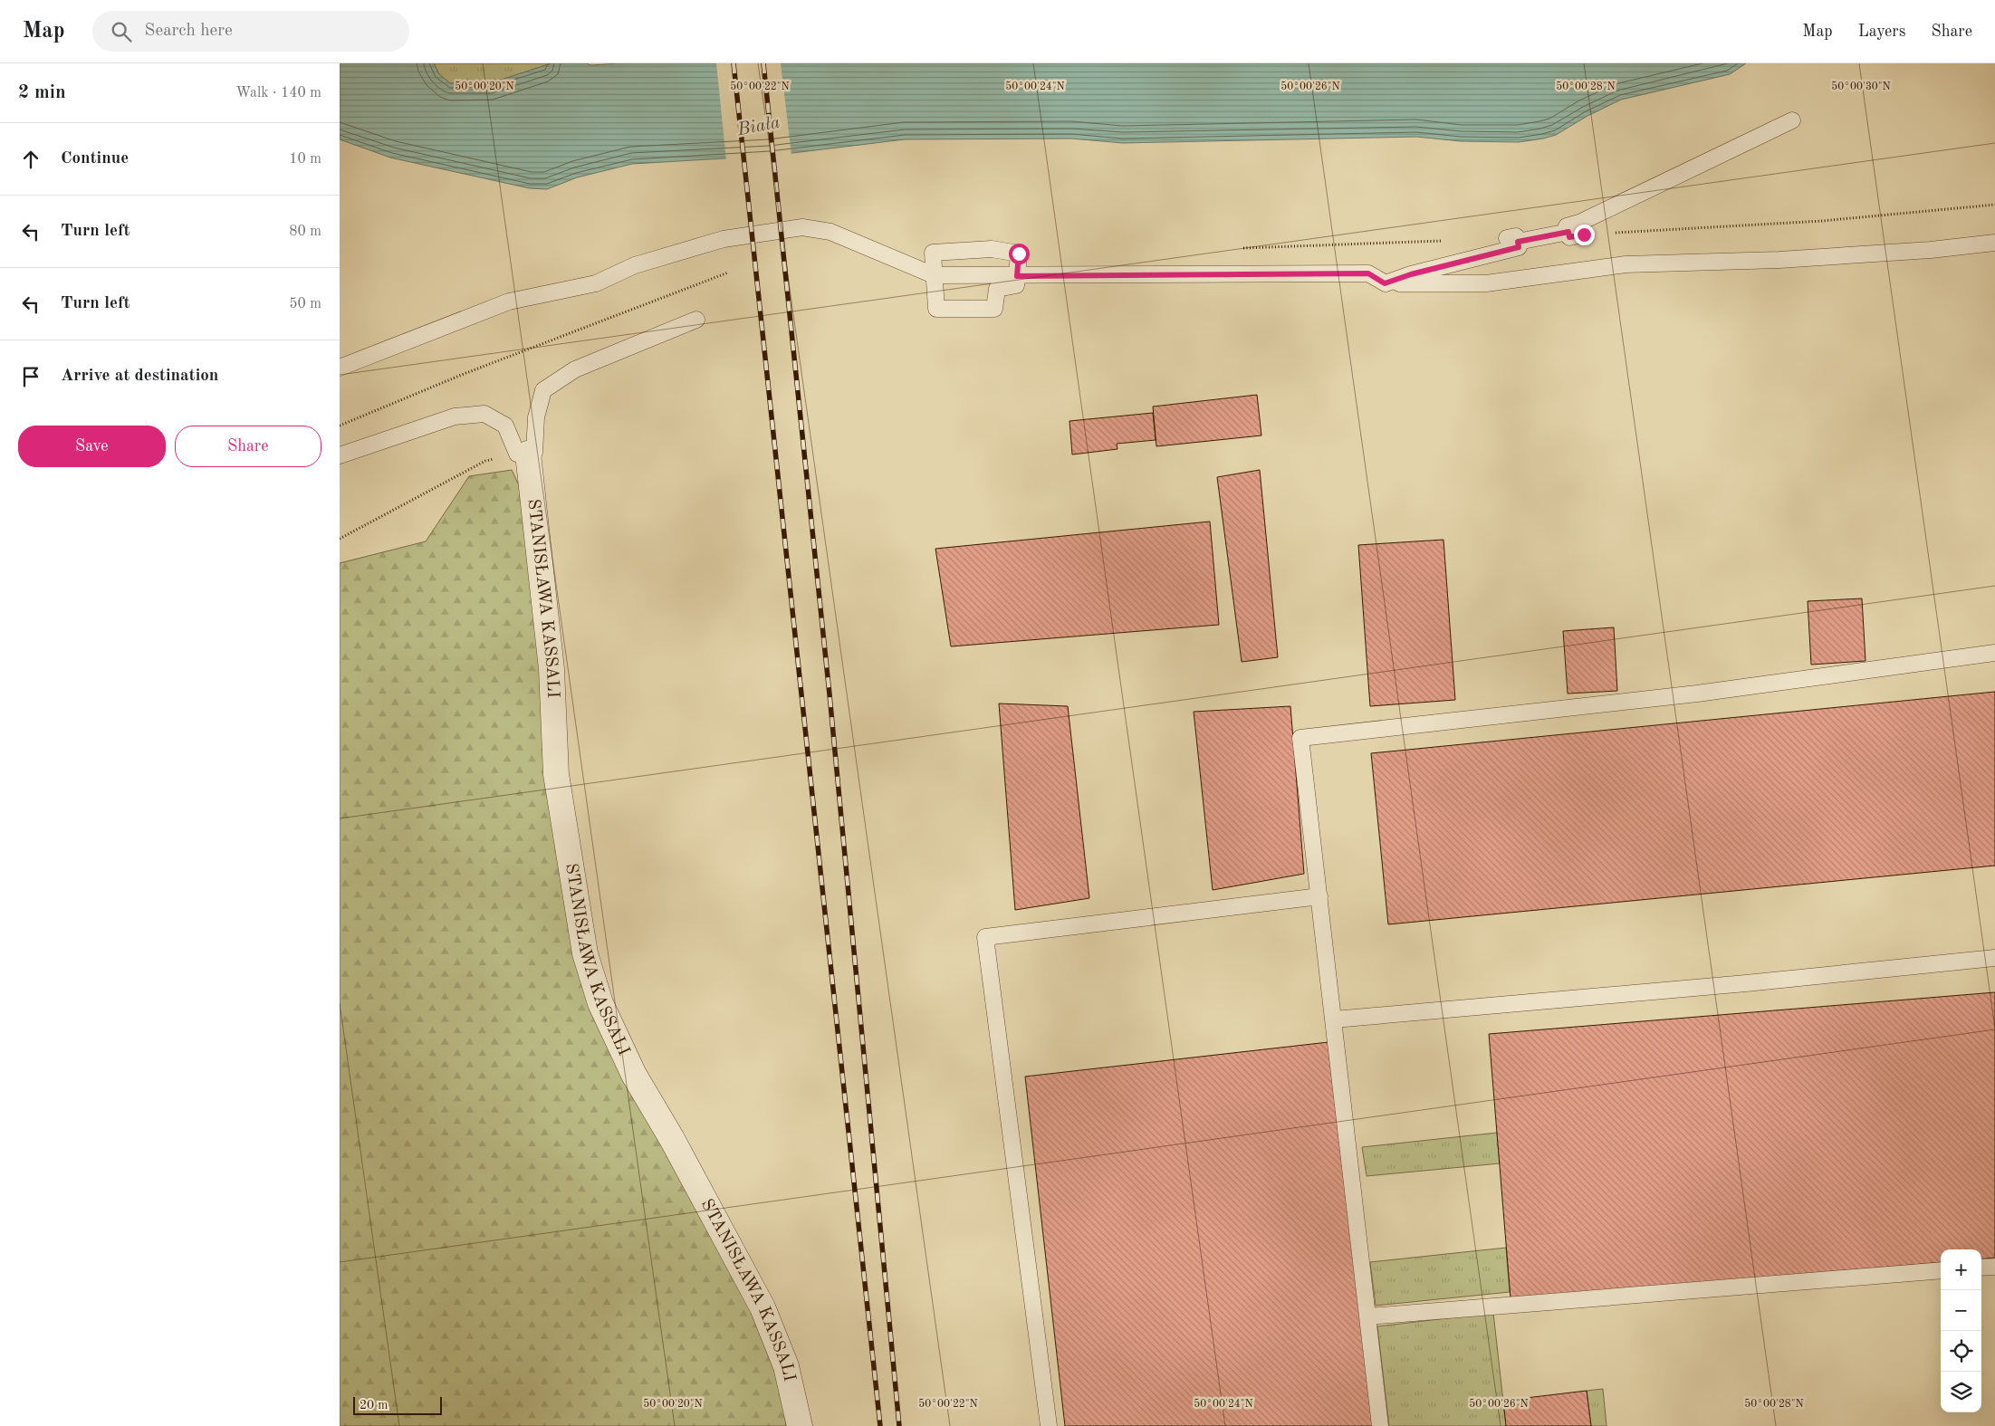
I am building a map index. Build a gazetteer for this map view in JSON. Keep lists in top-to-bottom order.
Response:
{
  "streets": {
    "street": ["STANISŁAWA KASSALI"]
  },
  "water": ["Biała"],
  "scale_bar": "20 m",
  "page": {
    "header": "Map",
    "search": "Search here",
    "nav": ["Map", "Layers", "Share"],
    "heading": ["2 min", "Walk · 140 m"],
    "list": [
      ["Continue", "10 m"],
      ["Turn left", "80 m"],
      ["Turn left", "50 m"],
      "Arrive at destination"
    ],
    "buttons": ["Save", "Share"],
    "map_buttons": ["+", "−"],
    "scale": "20 m"
  },
  "coordinates": [
    "50°00'20\"N",
    "50°00'22\"N",
    "50°00'24\"N",
    "50°00'26\"N",
    "50°00'28\"N",
    "50°00'30\"N"
  ]
}
